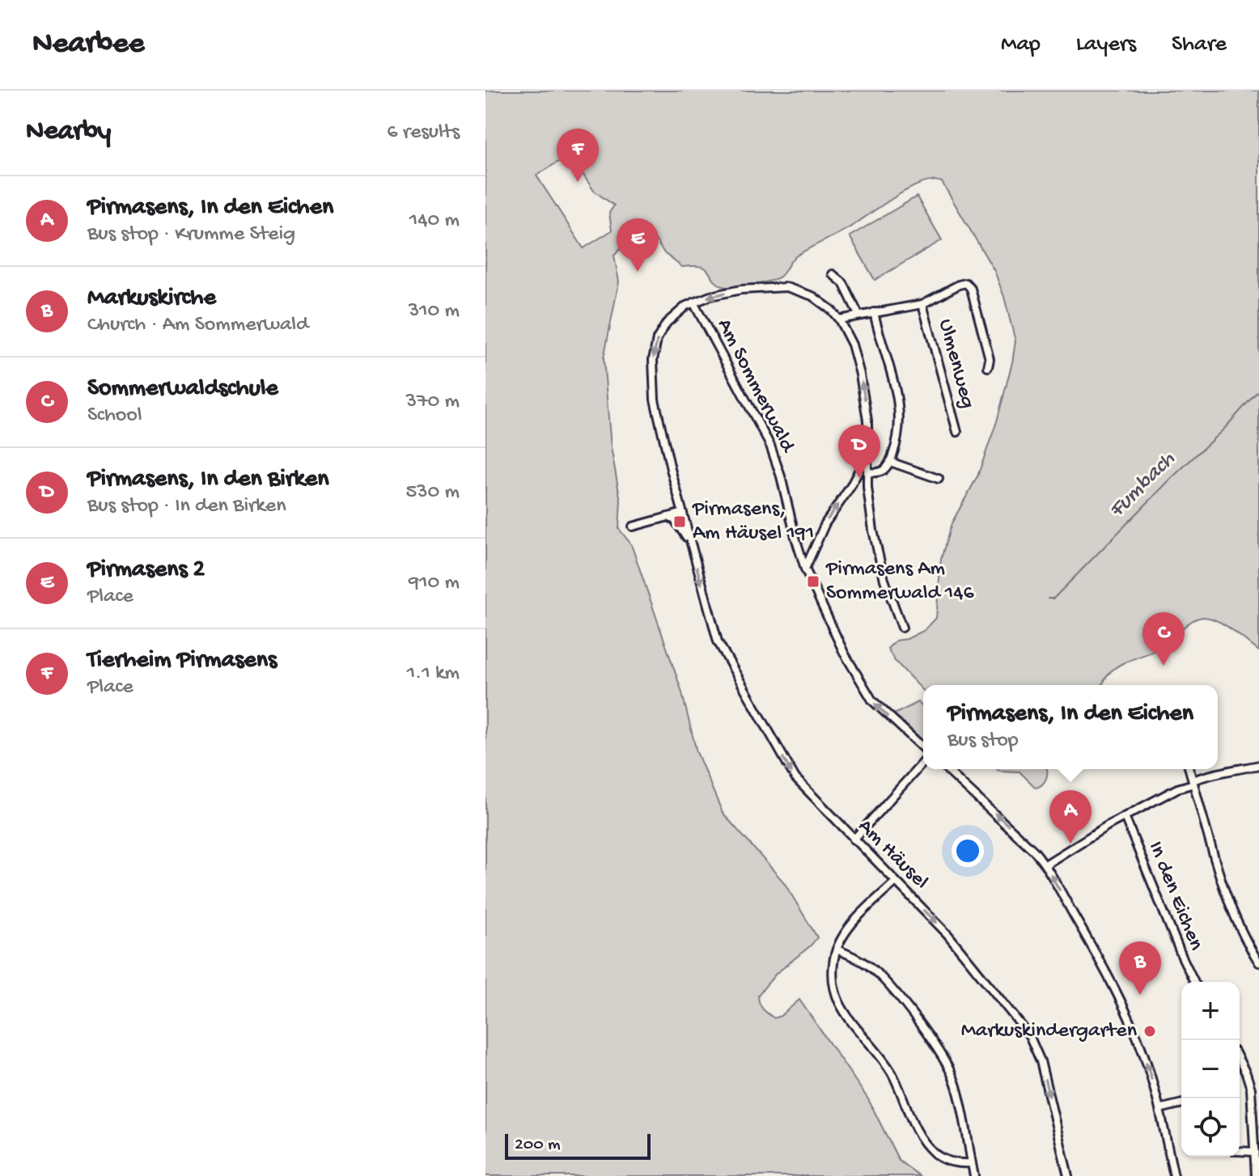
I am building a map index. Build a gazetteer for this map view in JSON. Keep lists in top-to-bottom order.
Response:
{
  "streets": {
    "street": [
      "Ulmenweg",
      "Am Sommerwald",
      "Am Häusel",
      "In den Eichen"
    ]
  },
  "crossings": [
    ["Am Sommerwald", "Am Häusel"]
  ],
  "one_way": ["Am Sommerwald", "Am Häusel"],
  "water": ["Fumbach"],
  "places": {
    "transit": ["Pirmasens, Am Häusel 191", "Pirmasens Am Sommerwald 146"],
    "other": ["Markuskindergarten"]
  },
  "scale_bar": "200 m",
  "page": {
    "header": "Nearbee",
    "nav": ["Map", "Layers", "Share"],
    "heading": ["Nearby", "6 results"],
    "pins": [
      "F",
      "E",
      "D",
      "C",
      "A",
      "B"
    ],
    "list": [
      {
        "mark": "A",
        "name": "Pirmasens, In den Eichen",
        "note": "Bus stop · Krumme Steig",
        "value": "140 m"
      },
      {
        "mark": "B",
        "name": "Markuskirche",
        "note": "Church · Am Sommerwald",
        "value": "310 m"
      },
      {
        "mark": "C",
        "name": "Sommerwaldschule",
        "note": "School",
        "value": "370 m"
      },
      {
        "mark": "D",
        "name": "Pirmasens, In den Birken",
        "note": "Bus stop · In den Birken",
        "value": "530 m"
      },
      {
        "mark": "E",
        "name": "Pirmasens 2",
        "note": "Place",
        "value": "910 m"
      },
      {
        "mark": "F",
        "name": "Tierheim Pirmasens",
        "note": "Place",
        "value": "1.1 km"
      }
    ],
    "popup": ["Pirmasens, In den Eichen", "Bus stop"],
    "map_buttons": ["+", "−"],
    "scale": "200 m"
  }
}
